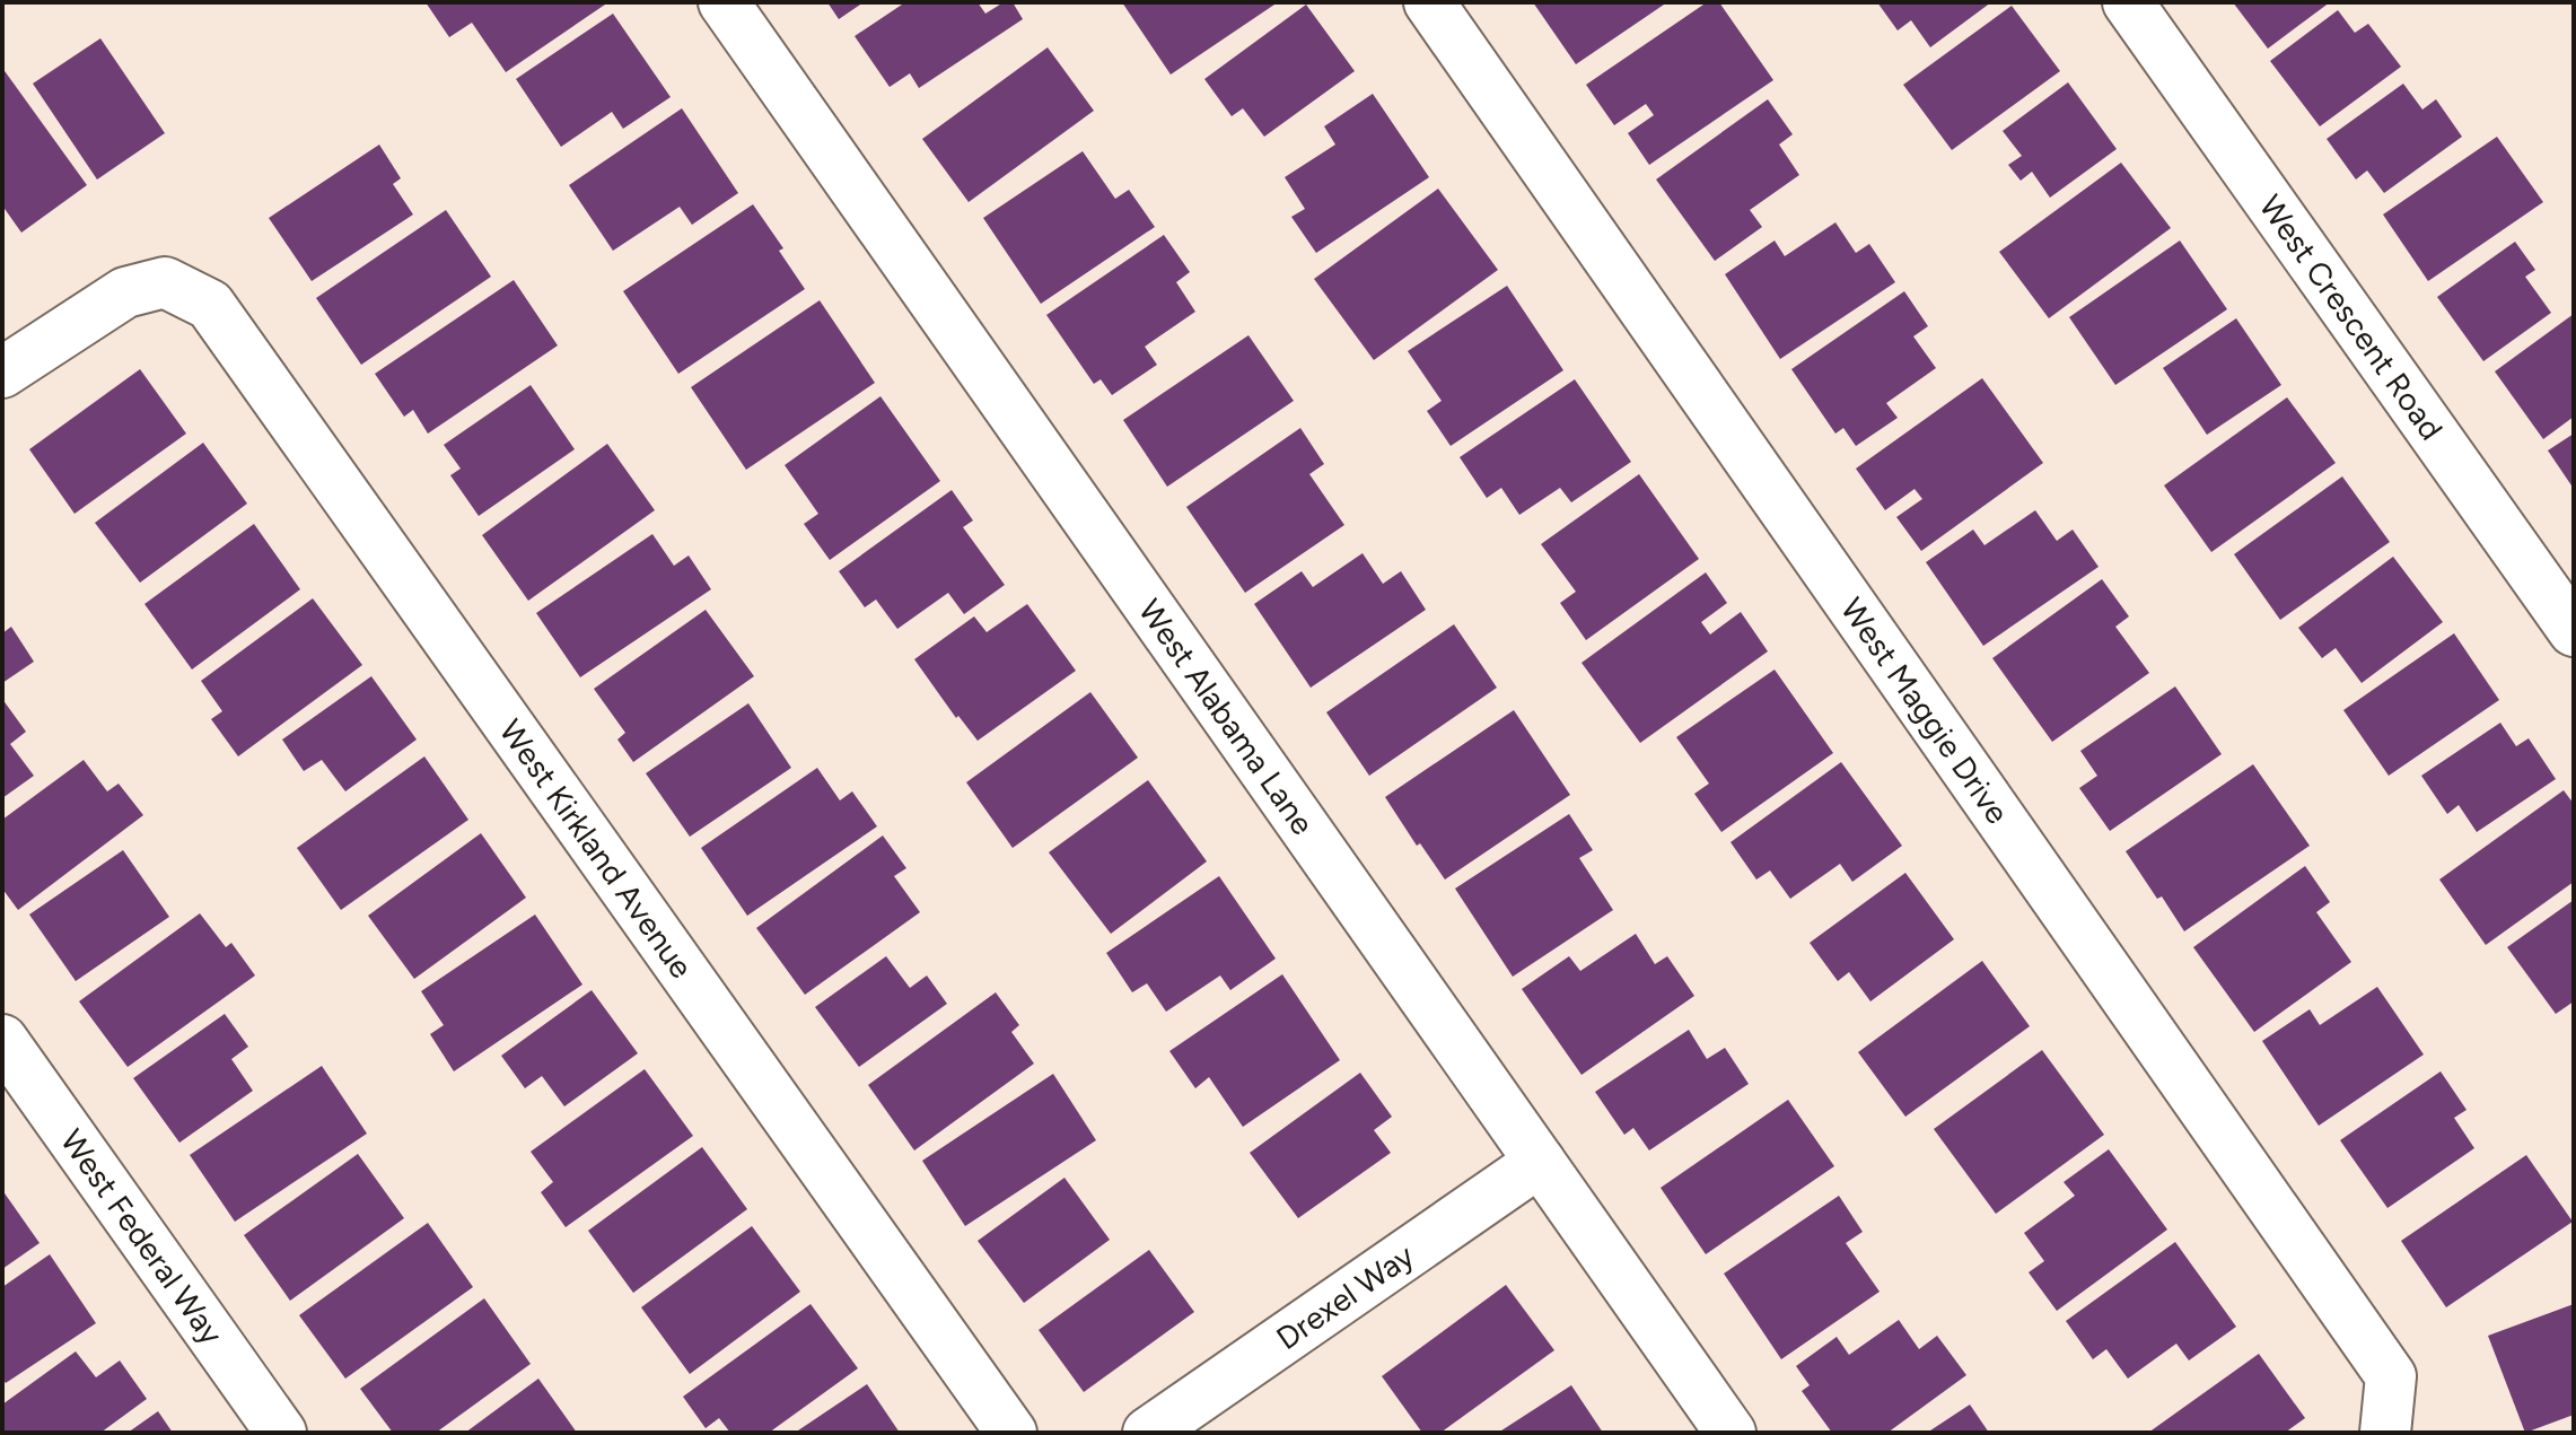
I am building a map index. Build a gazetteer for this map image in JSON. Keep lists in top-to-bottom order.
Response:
{
  "streets": {
    "street": [
      "West Crescent Road",
      "West Maggie Drive",
      "West Alabama Lane",
      "West Kirkland Avenue",
      "West Federal Way",
      "Drexel Way"
    ]
  },
  "crossings": [
    ["West Alabama Lane", "Drexel Way"]
  ]
}
